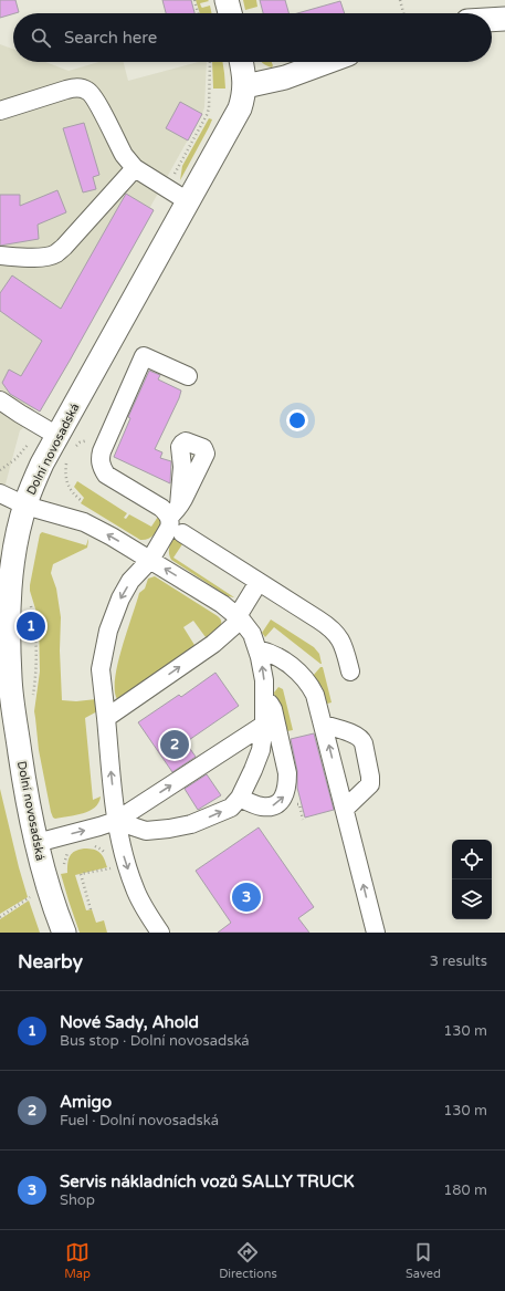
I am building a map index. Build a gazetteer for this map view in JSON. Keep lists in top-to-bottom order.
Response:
{
  "streets": {
    "main road": ["Dolní novosadská"]
  },
  "page": {
    "search": "Search here",
    "pins": ["1", "2", "3"],
    "heading": ["Nearby", "3 results"],
    "list": [
      {
        "mark": "1",
        "name": "Nové Sady, Ahold",
        "note": "Bus stop · Dolní novosadská",
        "value": "130 m"
      },
      {
        "mark": "2",
        "name": "Amigo",
        "note": "Fuel · Dolní novosadská",
        "value": "130 m"
      },
      {
        "mark": "3",
        "name": "Servis nákladních vozů SALLY TRUCK",
        "note": "Shop",
        "value": "180 m"
      }
    ],
    "nav": ["Map", "Directions", "Saved"]
  }
}
